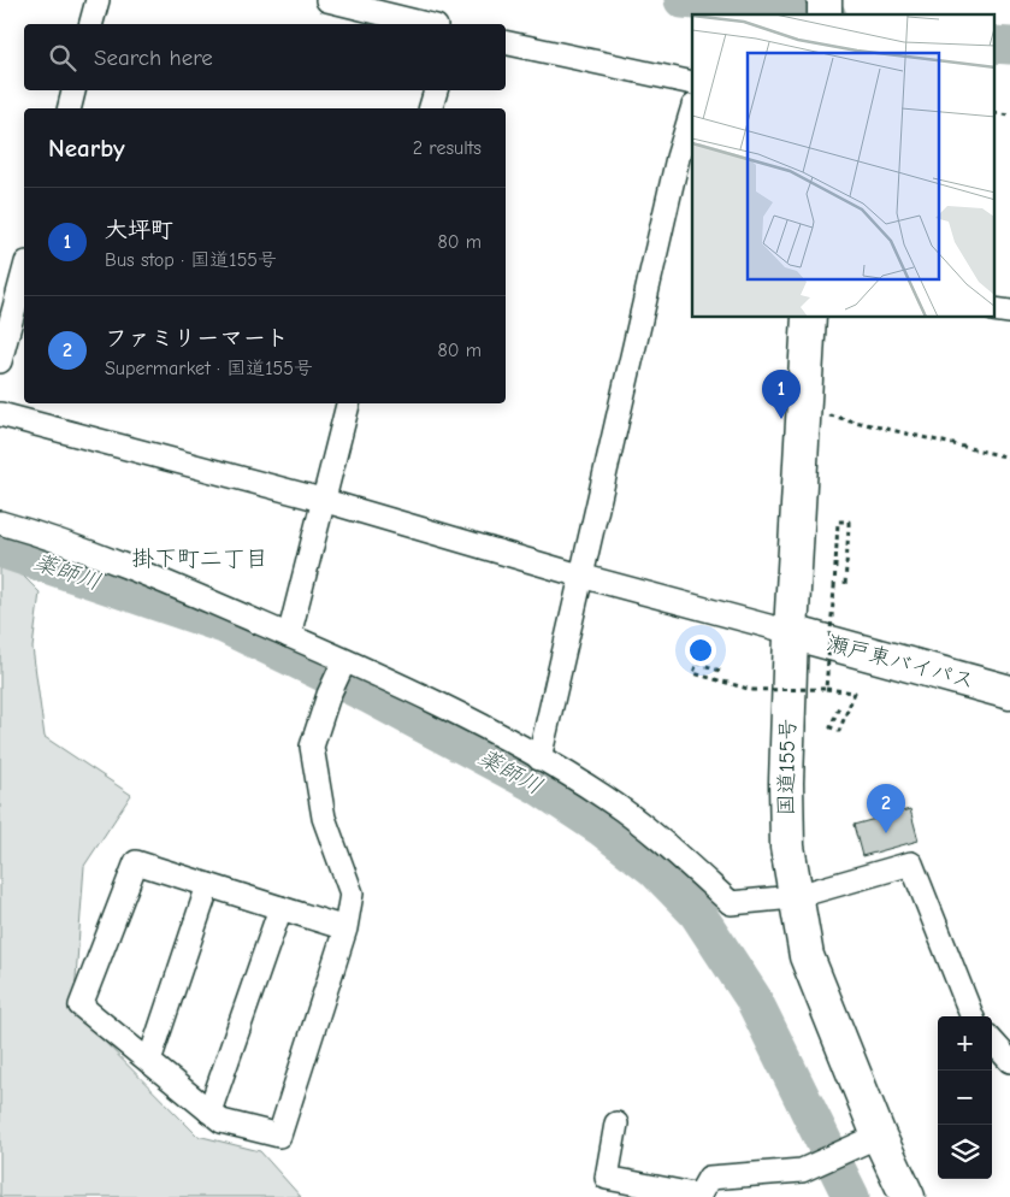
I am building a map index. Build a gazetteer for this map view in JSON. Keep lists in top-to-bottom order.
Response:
{
  "streets": {
    "highway": ["瀬戸東バイパス", "国道155号"]
  },
  "crossings": [
    ["瀬戸東バイパス", "国道155号"]
  ],
  "districts": ["掛下町二丁目"],
  "water": ["薬師川"],
  "page": {
    "search": "Search here",
    "heading": ["Nearby", "2 results"],
    "list": [
      {
        "mark": "1",
        "name": "大坪町",
        "note": "Bus stop · 国道155号",
        "value": "80 m"
      },
      {
        "mark": "2",
        "name": "ファミリーマート",
        "note": "Supermarket · 国道155号",
        "value": "80 m"
      }
    ],
    "pins": ["1", "2"],
    "map_buttons": ["+", "−"]
  }
}
